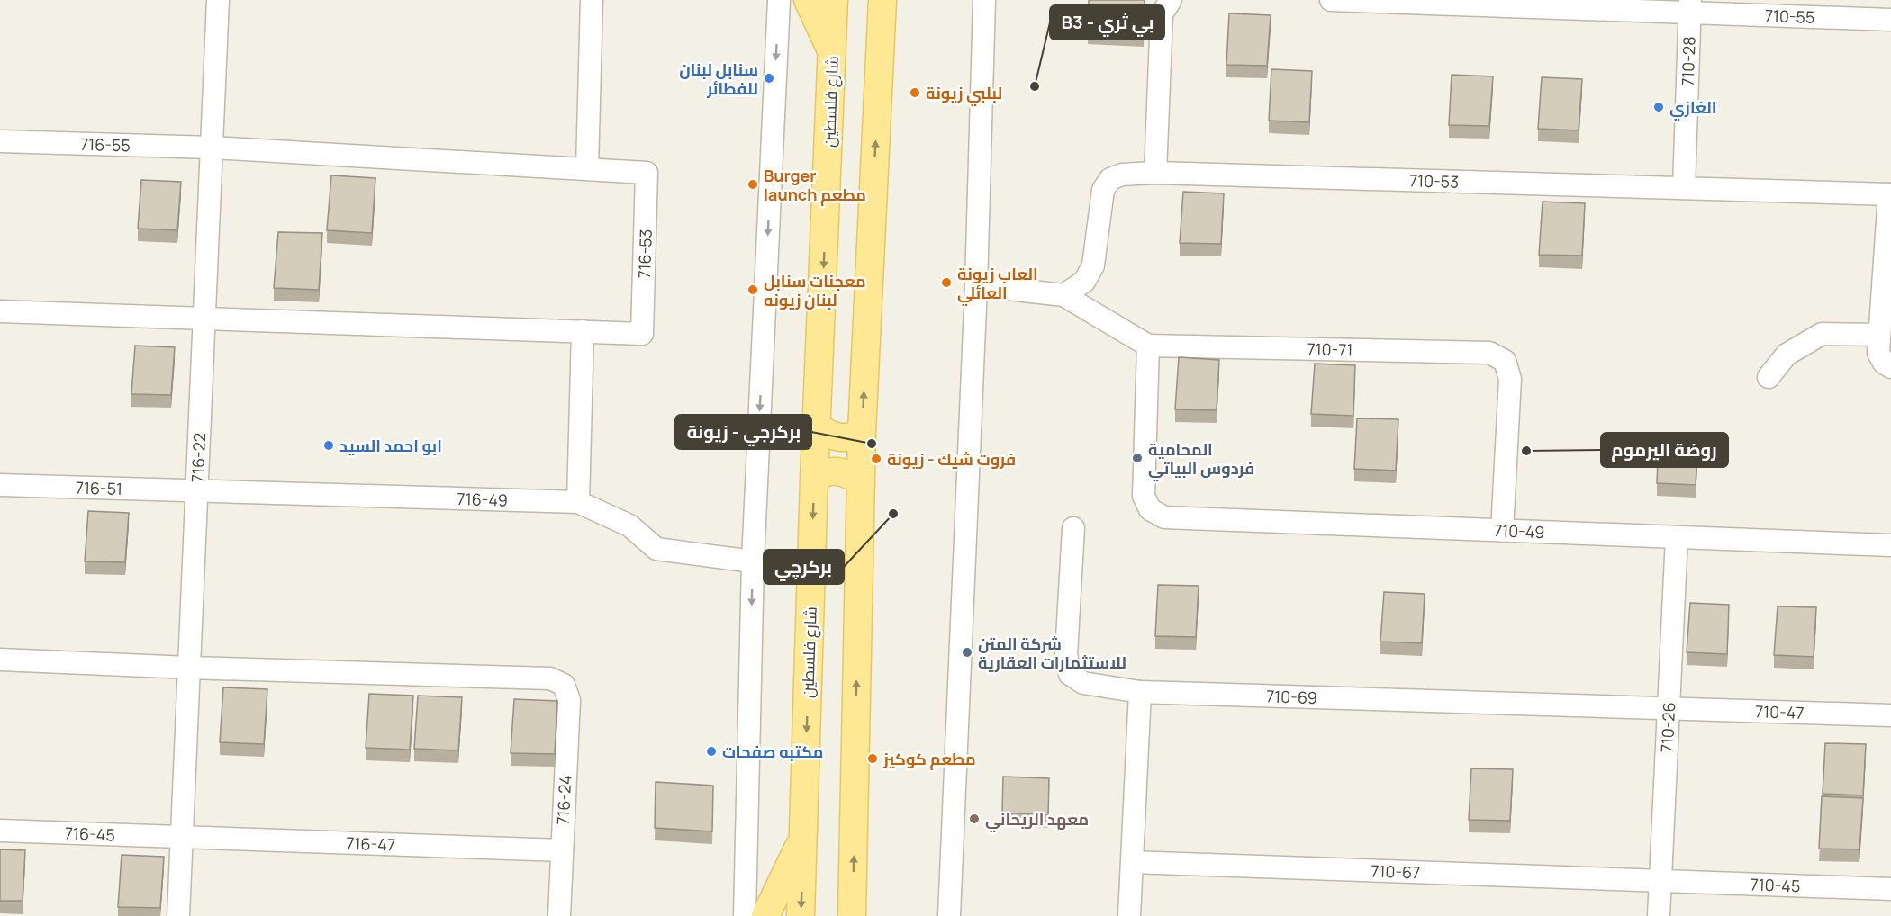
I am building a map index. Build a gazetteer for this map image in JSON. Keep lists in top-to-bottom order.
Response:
{
  "streets": {
    "main road": ["شارع فلسطين"],
    "street": [
      "710-55",
      "710-28",
      "716-55",
      "710-53",
      "716-53",
      "710-71",
      "716-22",
      "716-51",
      "716-49",
      "710-49",
      "710-69",
      "710-47",
      "710-26",
      "716-24",
      "716-45",
      "716-47",
      "710-67",
      "710-45"
    ]
  },
  "crossings": [
    ["710-55", "710-28"],
    ["710-28", "710-53"],
    ["716-55", "716-53"],
    ["716-55", "716-22"],
    ["716-53", "716-22"],
    ["710-71", "710-49"],
    ["716-22", "716-51"],
    ["716-22", "716-49"],
    ["716-22", "716-24"],
    ["716-22", "716-45"],
    ["716-22", "716-47"],
    ["716-51", "716-49"],
    ["710-49", "710-26"],
    ["710-69", "710-47"],
    ["710-69", "710-26"],
    ["710-47", "710-26"],
    ["710-26", "710-67"],
    ["710-26", "710-45"],
    ["716-24", "716-47"],
    ["716-45", "716-47"],
    ["710-67", "710-45"]
  ],
  "places": [
    "سنابل لبنان للفطائر",
    "B3 - بي ثري",
    "لبلبي زيونة",
    "الغازي",
    "Burger launch مطعم",
    "العاب زيونة العائلي",
    "معجنات سنابل لبنان زيونه",
    "بركرجي - زيونة",
    "ابو احمد السيد",
    "روضة اليرموم",
    "المحامية فردوس البياتي",
    "فروت شيك - زيونة",
    "بركرچي",
    "شركة المتن للاستثمارات العقارية",
    "مكتبه صفحات",
    "مطعم كوكيز",
    "معهد الريحاني"
  ]
}
